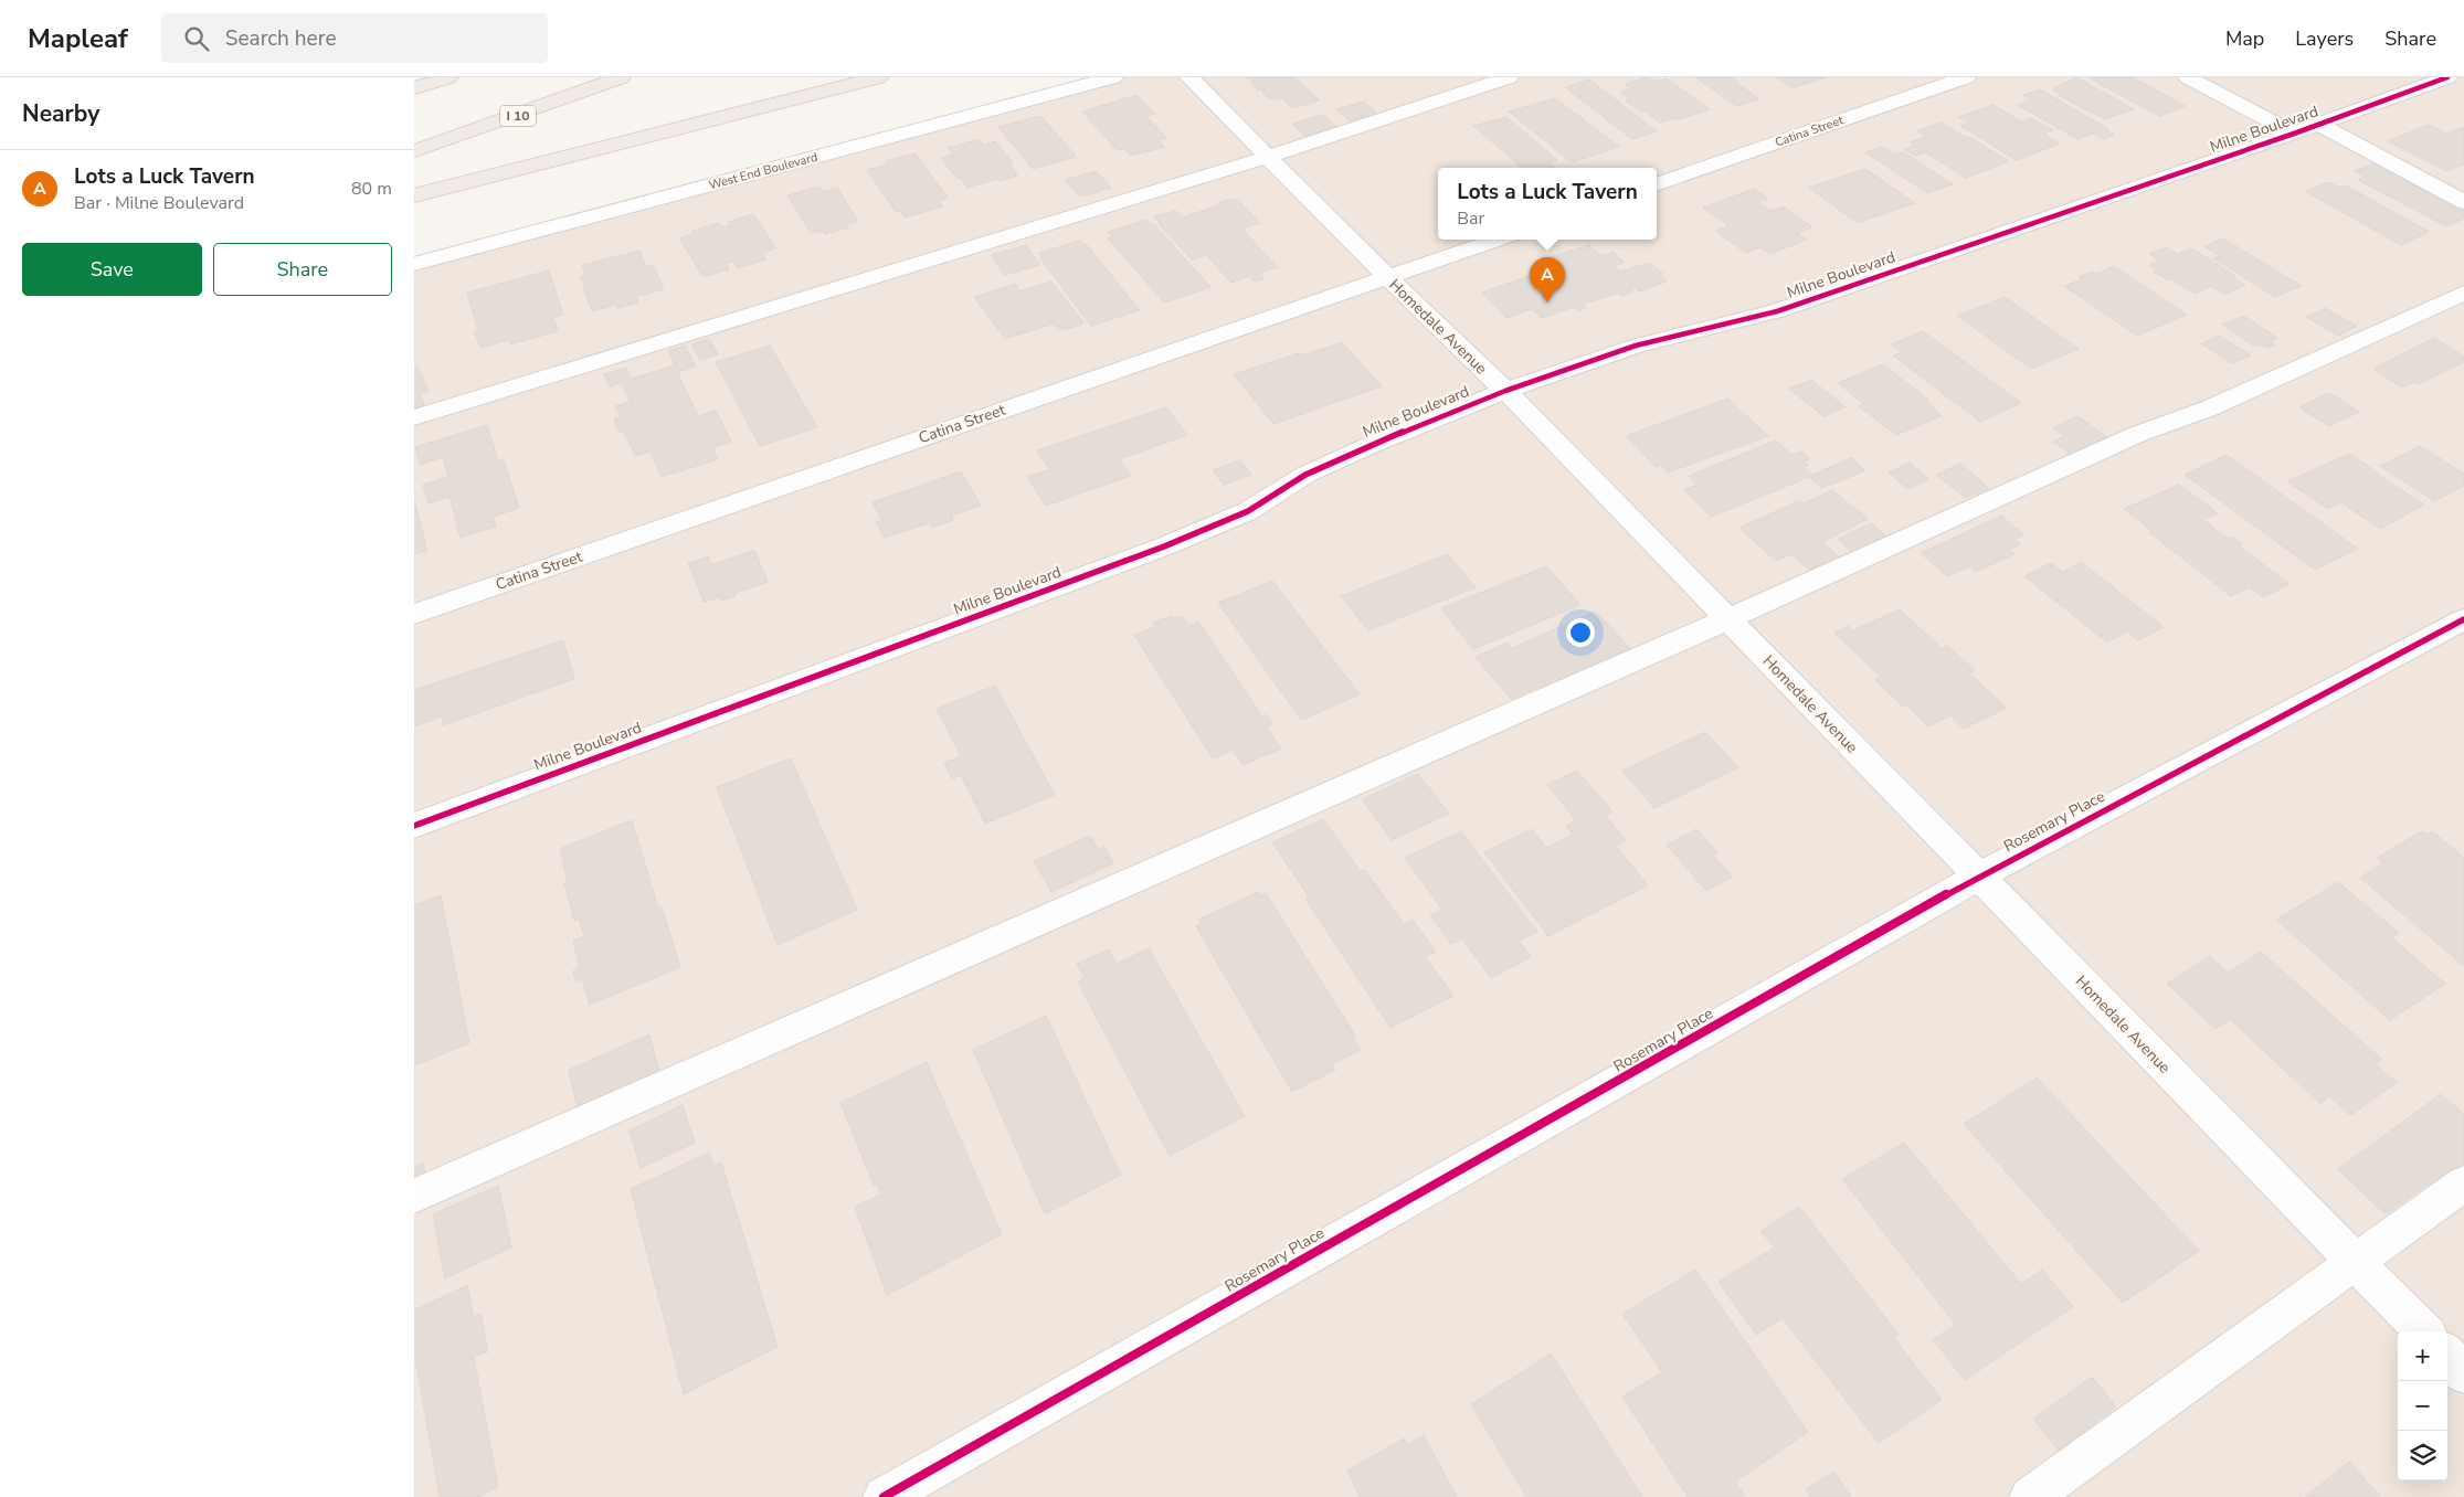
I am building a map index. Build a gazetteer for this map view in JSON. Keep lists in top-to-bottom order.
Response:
{
  "streets": {
    "highway": ["I 10"],
    "street": [
      "Milne Boulevard",
      "Catina Street",
      "West End Boulevard",
      "Homedale Avenue",
      "Rosemary Place"
    ]
  },
  "crossings": [
    ["Milne Boulevard", "Homedale Avenue"],
    ["Catina Street", "Homedale Avenue"],
    ["Homedale Avenue", "Rosemary Place"]
  ],
  "page": {
    "header": "Mapleaf",
    "search": "Search here",
    "nav": ["Map", "Layers", "Share"],
    "heading": "Nearby",
    "list": [
      {
        "mark": "A",
        "name": "Lots a Luck Tavern",
        "note": "Bar · Milne Boulevard",
        "value": "80 m"
      }
    ],
    "popup": ["Lots a Luck Tavern", "Bar"],
    "buttons": ["Save", "Share"],
    "pins": "A",
    "map_buttons": ["+", "−"]
  }
}
